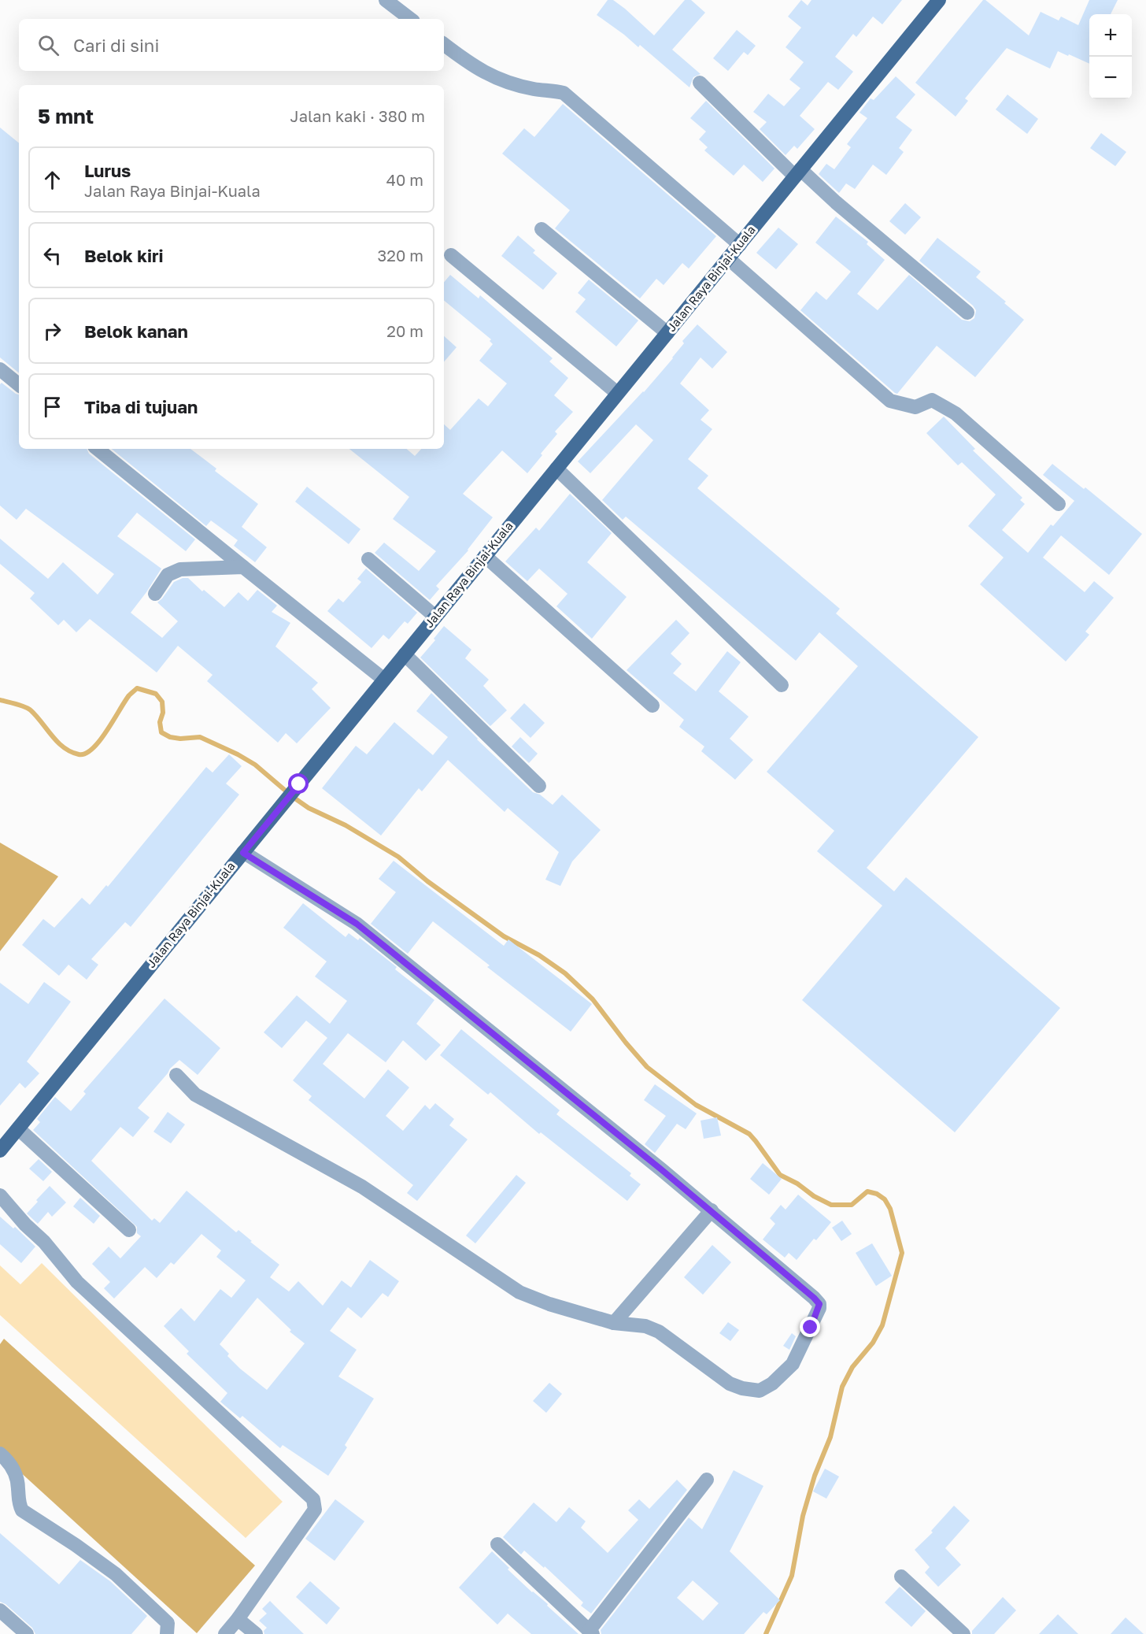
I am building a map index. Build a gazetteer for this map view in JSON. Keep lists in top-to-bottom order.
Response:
{
  "streets": {
    "main road": ["Jalan Raya Binjai-Kuala"]
  },
  "page": {
    "map_buttons": ["+", "−"],
    "search": "Cari di sini",
    "heading": ["5 mnt", "Jalan kaki · 380 m"],
    "list": [
      ["Lurus", "Jalan Raya Binjai-Kuala", "40 m"],
      ["Belok kiri", "320 m"],
      ["Belok kanan", "20 m"],
      "Tiba di tujuan"
    ]
  }
}
